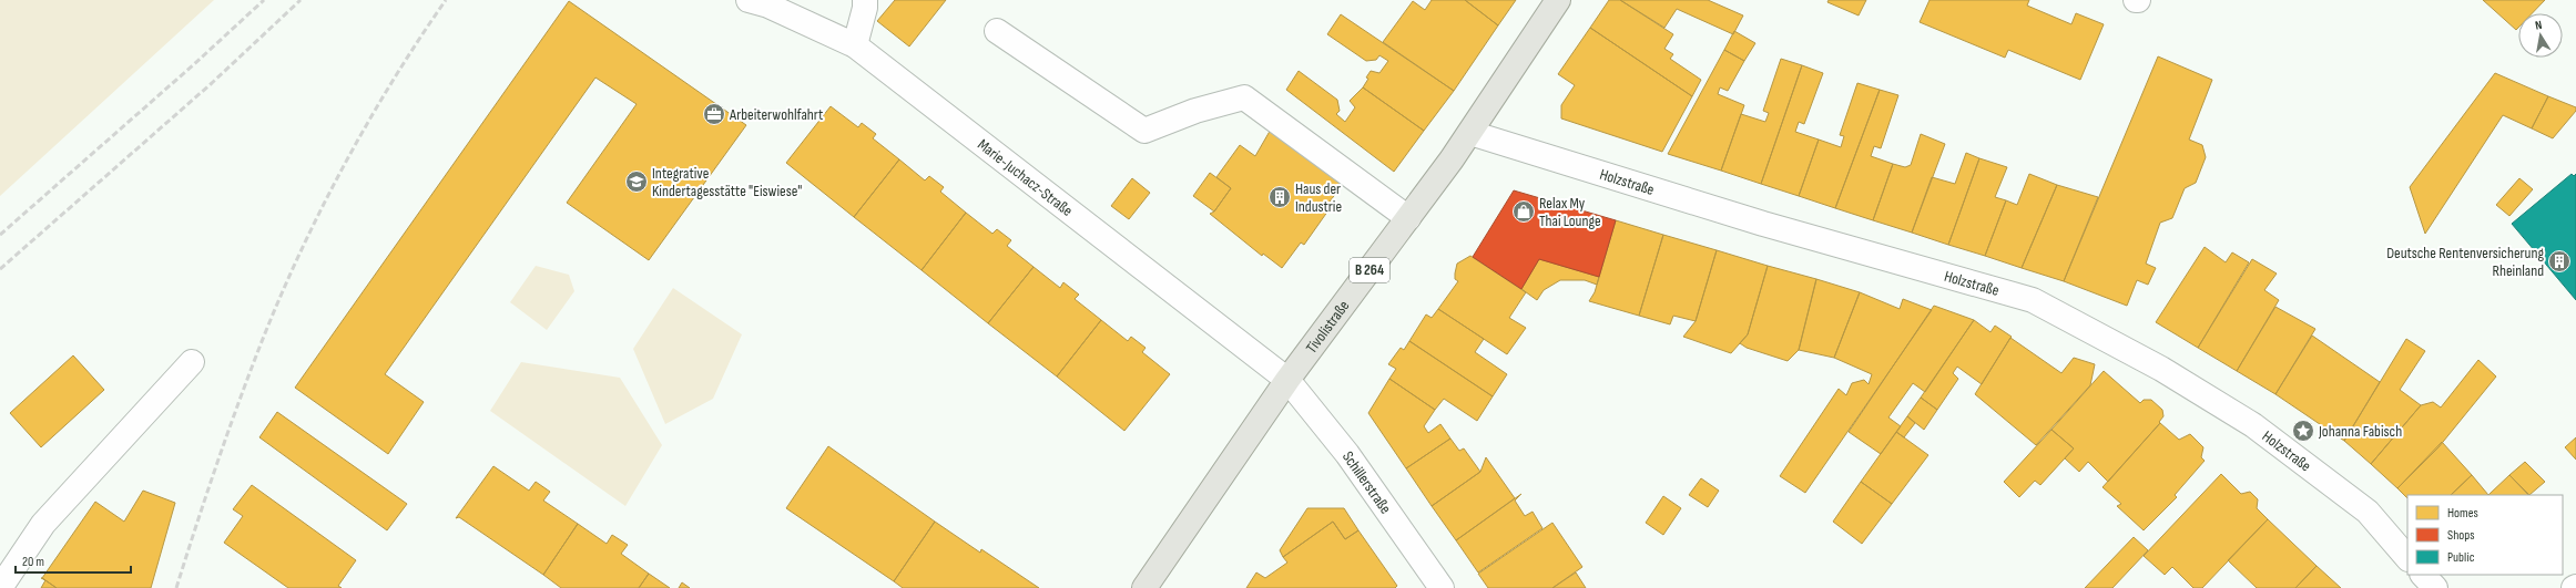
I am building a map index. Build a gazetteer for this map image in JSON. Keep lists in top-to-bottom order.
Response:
{
  "streets": {
    "main road": ["B 264", "Tivolistraße"],
    "street": ["Marie-Juchacz-Straße", "Holzstraße", "Schillerstraße"]
  },
  "crossings": [
    ["Marie-Juchacz-Straße", "Tivolistraße"],
    ["Marie-Juchacz-Straße", "Schillerstraße"],
    ["Holzstraße", "Tivolistraße"],
    ["Tivolistraße", "Schillerstraße"]
  ],
  "places": {
    "office": ["Arbeiterwohlfahrt"],
    "school or university": ["Integrative Kindertagesstätte \"Eiswiese\""],
    "building": ["Haus der Industrie", "Deutsche Rentenversicherung Rheinland"],
    "shop": ["Relax My Thai Lounge"],
    "place": ["Johanna Fabisch"]
  },
  "legend": ["Homes", "Shops", "Public"],
  "scale_bar": "20 m",
  "north": "top"
}
